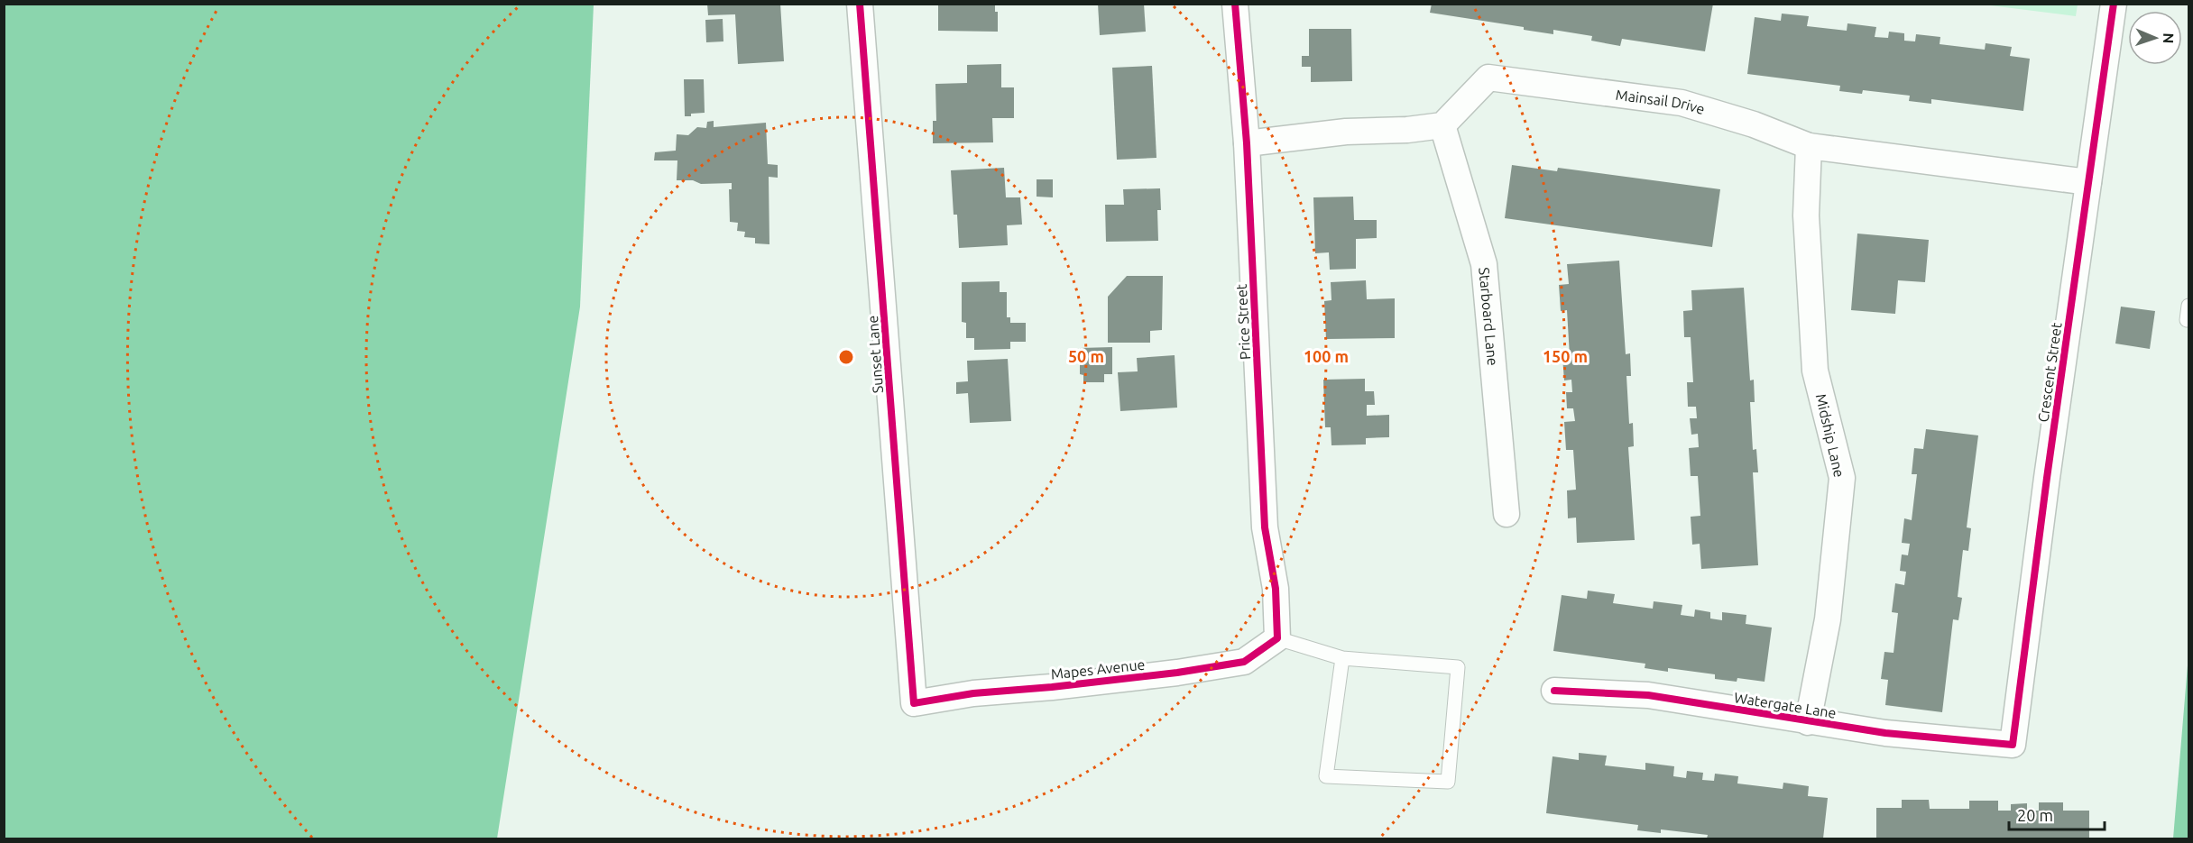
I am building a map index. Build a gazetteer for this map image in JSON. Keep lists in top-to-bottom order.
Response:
{
  "streets": {
    "street": [
      "Mainsail Drive",
      "Starboard Lane",
      "Price Street",
      "Sunset Lane",
      "Crescent Street",
      "Midship Lane",
      "Mapes Avenue",
      "Watergate Lane"
    ]
  },
  "crossings": [
    ["Mainsail Drive", "Starboard Lane"],
    ["Mainsail Drive", "Crescent Street"],
    ["Mainsail Drive", "Midship Lane"],
    ["Price Street", "Mapes Avenue"],
    ["Sunset Lane", "Mapes Avenue"],
    ["Crescent Street", "Watergate Lane"],
    ["Midship Lane", "Watergate Lane"]
  ],
  "scale_bar": "20 m",
  "north": "right",
  "rings": ["50 m", "100 m", "150 m"]
}
